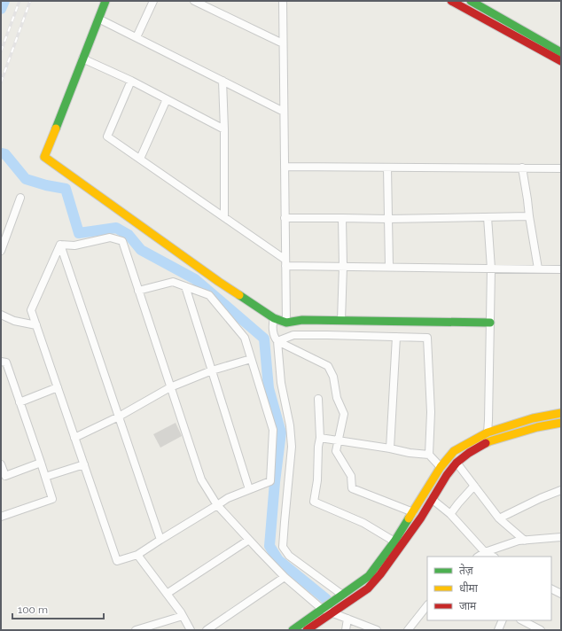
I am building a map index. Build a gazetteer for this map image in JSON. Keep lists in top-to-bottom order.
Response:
{
  "legend": ["तेज़", "धीमा", "जाम"],
  "scale_bar": "100 m"
}
